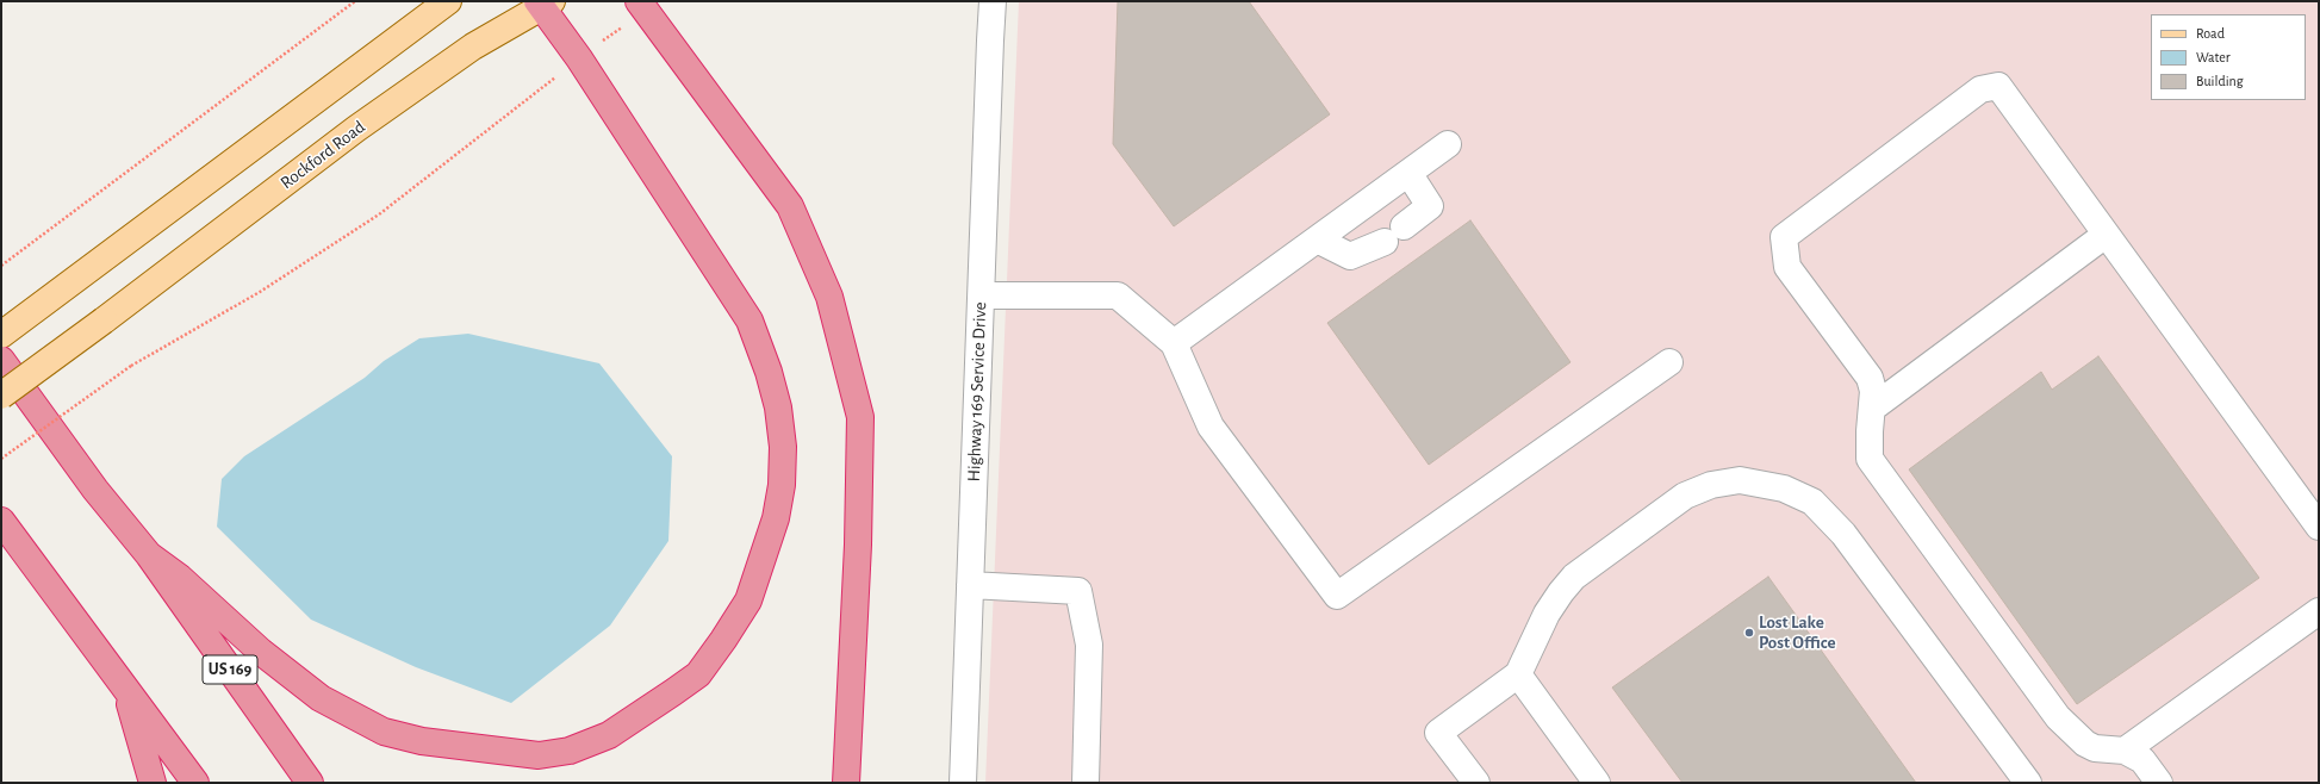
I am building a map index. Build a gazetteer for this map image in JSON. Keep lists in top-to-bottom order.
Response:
{
  "streets": {
    "highway": ["US 169"],
    "main road": ["Rockford Road"],
    "street": ["Highway 169 Service Drive"]
  },
  "places": ["Lost Lake Post Office"],
  "legend": ["Road", "Water", "Building"]
}
